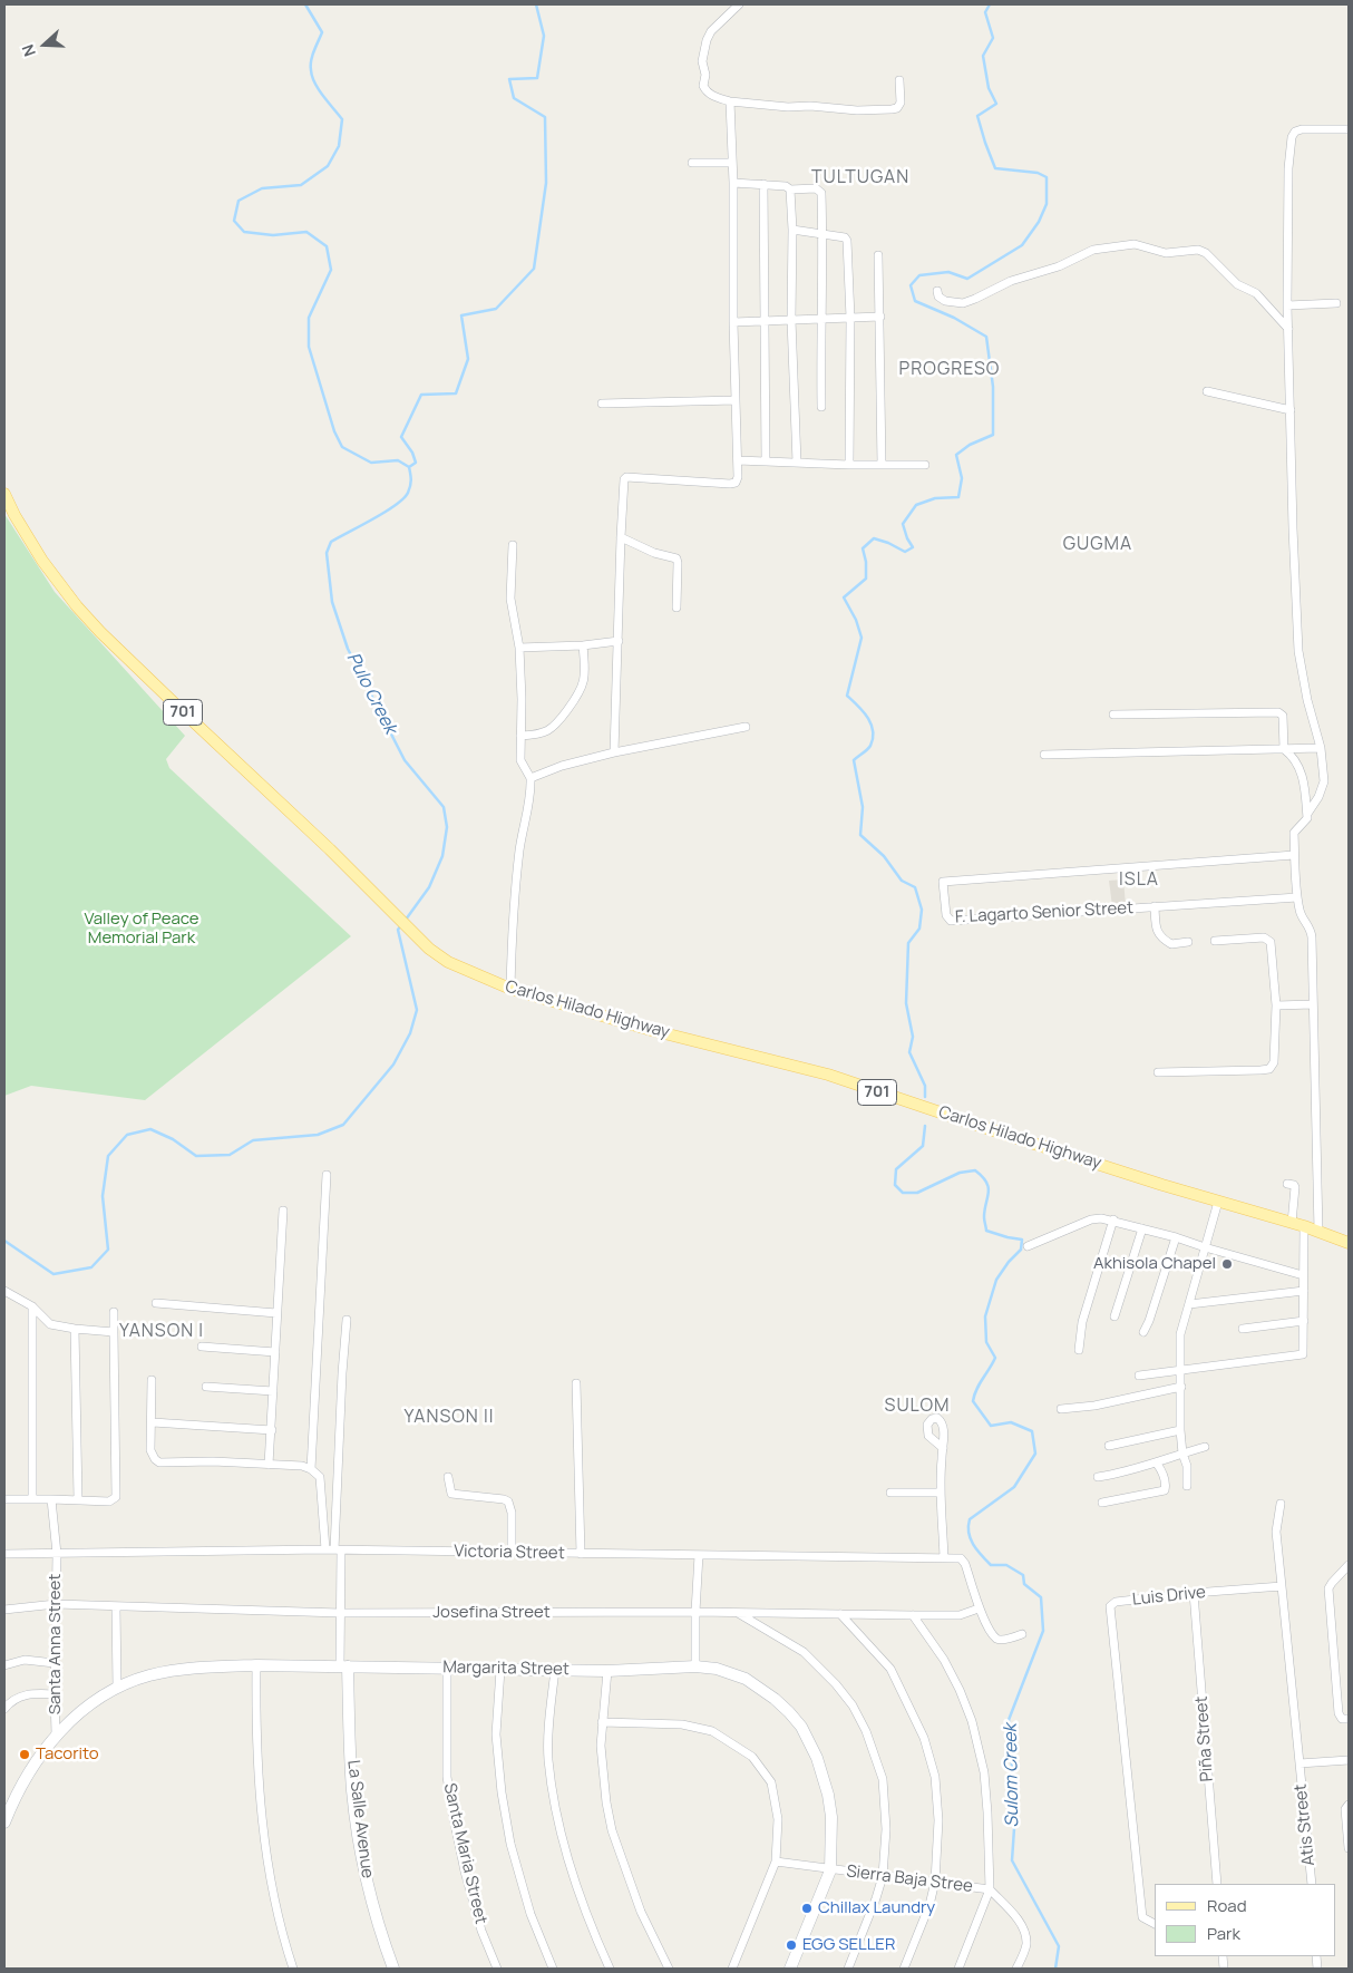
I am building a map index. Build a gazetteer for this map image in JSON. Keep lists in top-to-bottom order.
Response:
{
  "streets": {
    "main road": ["701", "Carlos Hilado Highway"],
    "street": [
      "F. Lagarto Senior Street",
      "Victoria Street",
      "Luis Drive",
      "Josefina Street",
      "Santa Anna Street",
      "Margarita Street",
      "Piña Street",
      "La Salle Avenue",
      "Atis Street",
      "Santa Maria Street",
      "Sierra Baja Stree"
    ]
  },
  "crossings": [
    ["Victoria Street", "Josefina Street"],
    ["Victoria Street", "Santa Anna Street"],
    ["Luis Drive", "Piña Street"],
    ["Josefina Street", "Santa Anna Street"],
    ["Santa Anna Street", "Margarita Street"],
    ["Margarita Street", "La Salle Avenue"],
    ["Margarita Street", "Santa Maria Street"],
    ["Margarita Street", "Sierra Baja Stree"]
  ],
  "districts": [
    "TULTUGAN",
    "PROGRESO",
    "GUGMA",
    "ISLA",
    "YANSON I",
    "SULOM",
    "YANSON II"
  ],
  "water": ["Pulo Creek", "Sulom Creek"],
  "parks": ["Valley of Peace Memorial Park"],
  "places": [
    "Akhisola Chapel",
    "Tacorito",
    "Chillax Laundry",
    "EGG SELLER"
  ],
  "legend": ["Road", "Park"],
  "north": "left"
}
